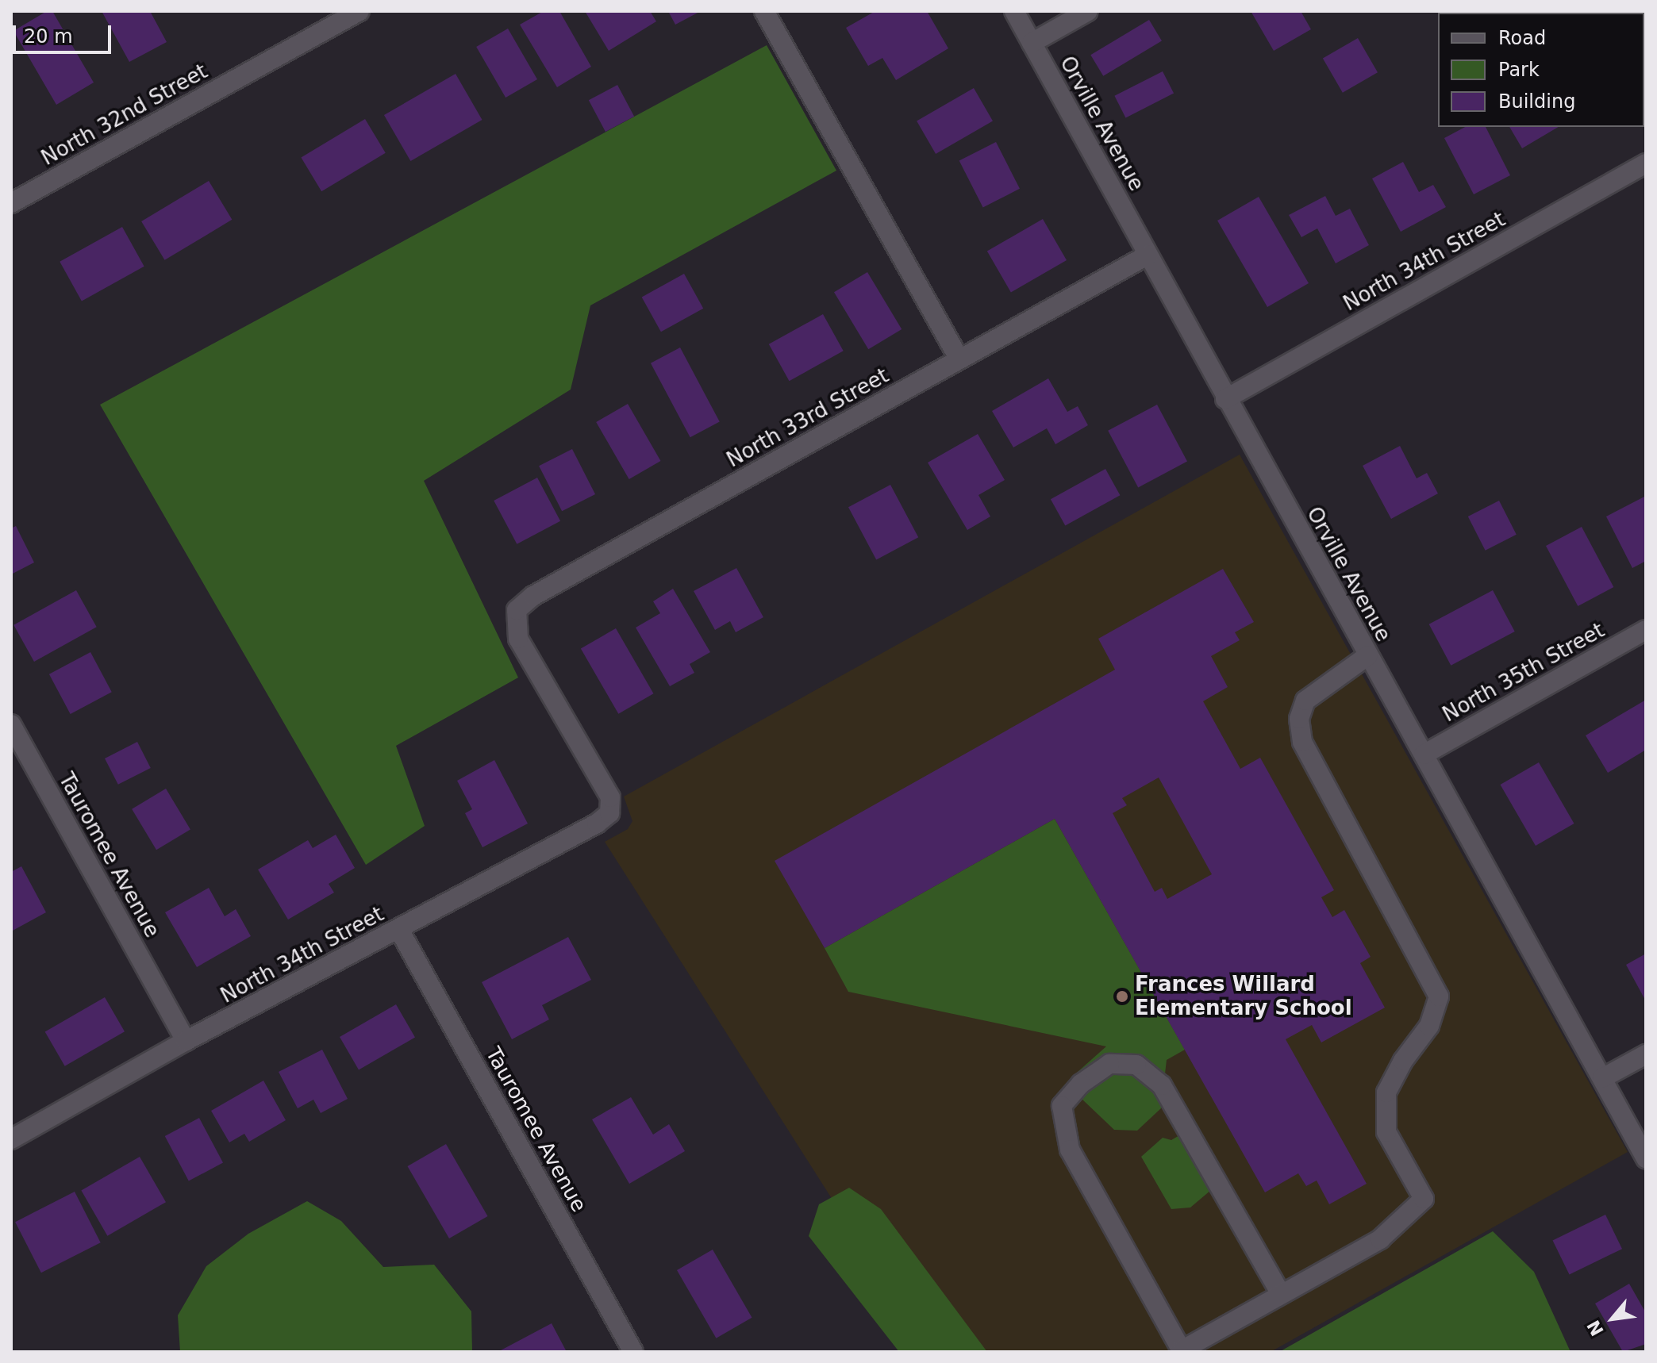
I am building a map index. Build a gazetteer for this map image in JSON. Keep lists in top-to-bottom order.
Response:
{
  "streets": {
    "street": [
      "North 32nd Street",
      "Orville Avenue",
      "North 34th Street",
      "North 33rd Street",
      "North 35th Street",
      "Tauromee Avenue"
    ]
  },
  "crossings": [
    ["Orville Avenue", "North 34th Street"],
    ["Orville Avenue", "North 33rd Street"],
    ["Orville Avenue", "North 35th Street"],
    ["North 34th Street", "North 33rd Street"],
    ["North 34th Street", "Tauromee Avenue"]
  ],
  "places": ["Frances Willard Elementary School"],
  "legend": ["Road", "Park", "Building"],
  "scale_bar": "20 m",
  "north": "bottom left"
}
